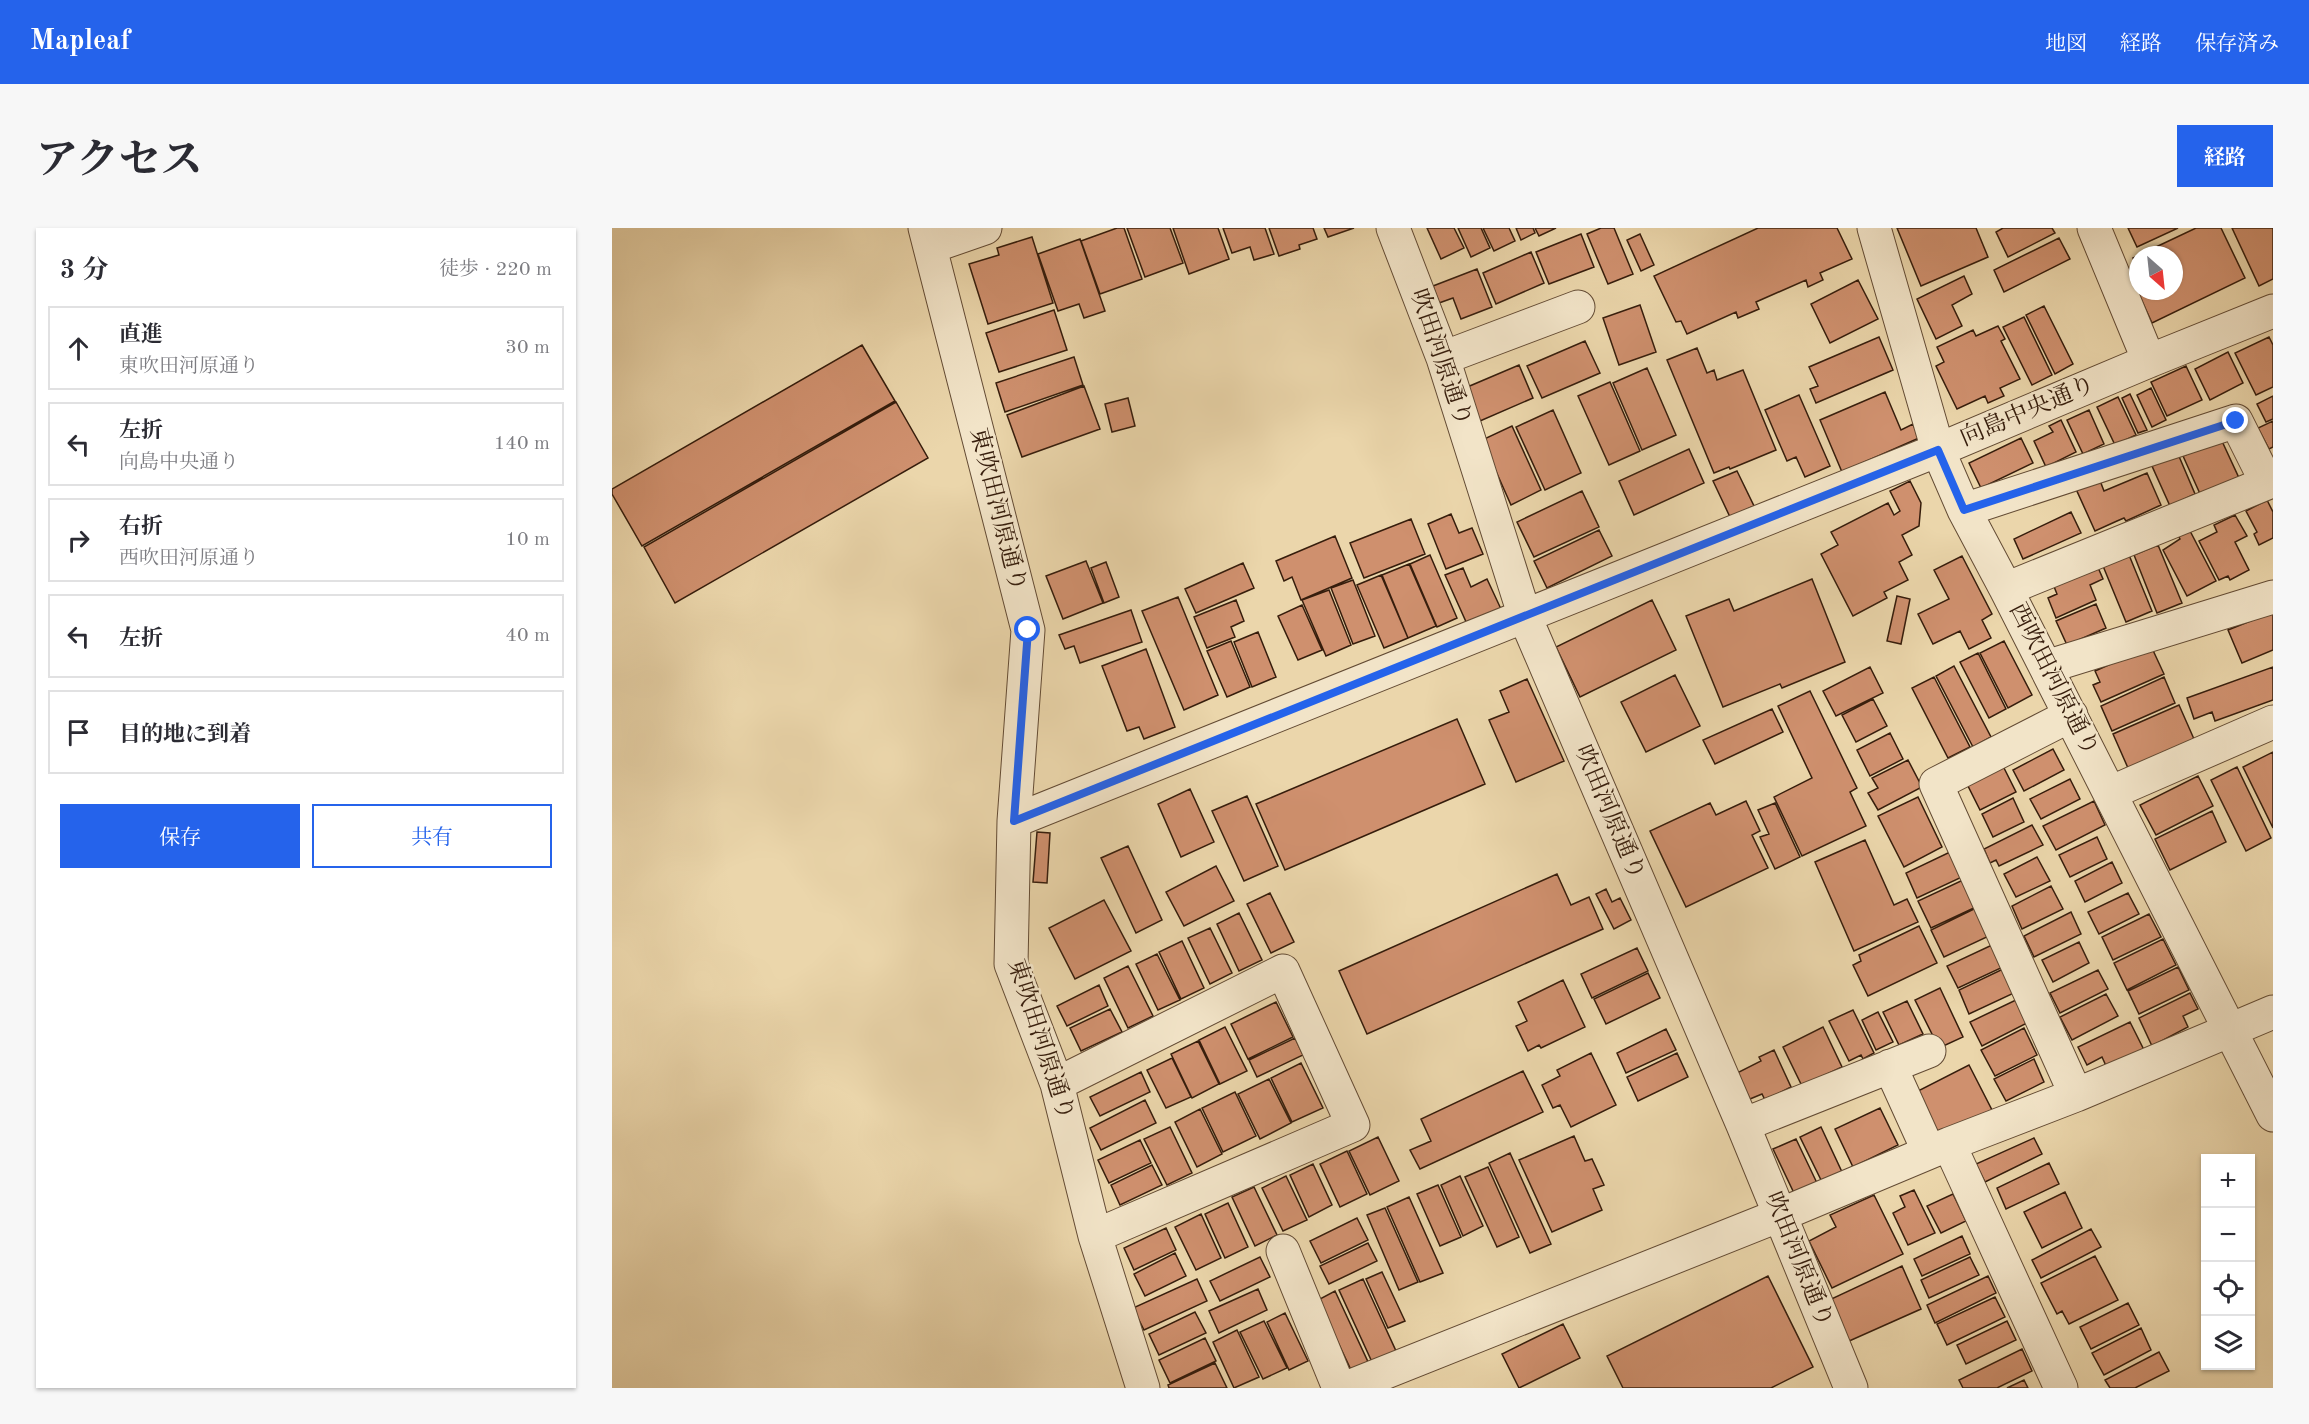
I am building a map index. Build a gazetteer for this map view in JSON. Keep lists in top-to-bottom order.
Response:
{
  "streets": {
    "street": [
      "吹田河原通り",
      "向島中央通り",
      "東吹田河原通り",
      "西吹田河原通り"
    ]
  },
  "crossings": [
    ["吹田河原通り", "向島中央通り"],
    ["向島中央通り", "東吹田河原通り"],
    ["向島中央通り", "西吹田河原通り"]
  ],
  "north": "bottom right",
  "page": {
    "header": "Mapleaf",
    "nav": ["地図", "経路", "保存済み"],
    "title": "アクセス",
    "buttons": [
      "経路",
      ["保存", "共有"]
    ],
    "heading": ["3 分", "徒歩 · 220 m"],
    "list": [
      ["直進", "東吹田河原通り", "30 m"],
      ["左折", "向島中央通り", "140 m"],
      ["右折", "西吹田河原通り", "10 m"],
      ["左折", "40 m"],
      "目的地に到着"
    ],
    "map_buttons": ["+", "−"]
  }
}
